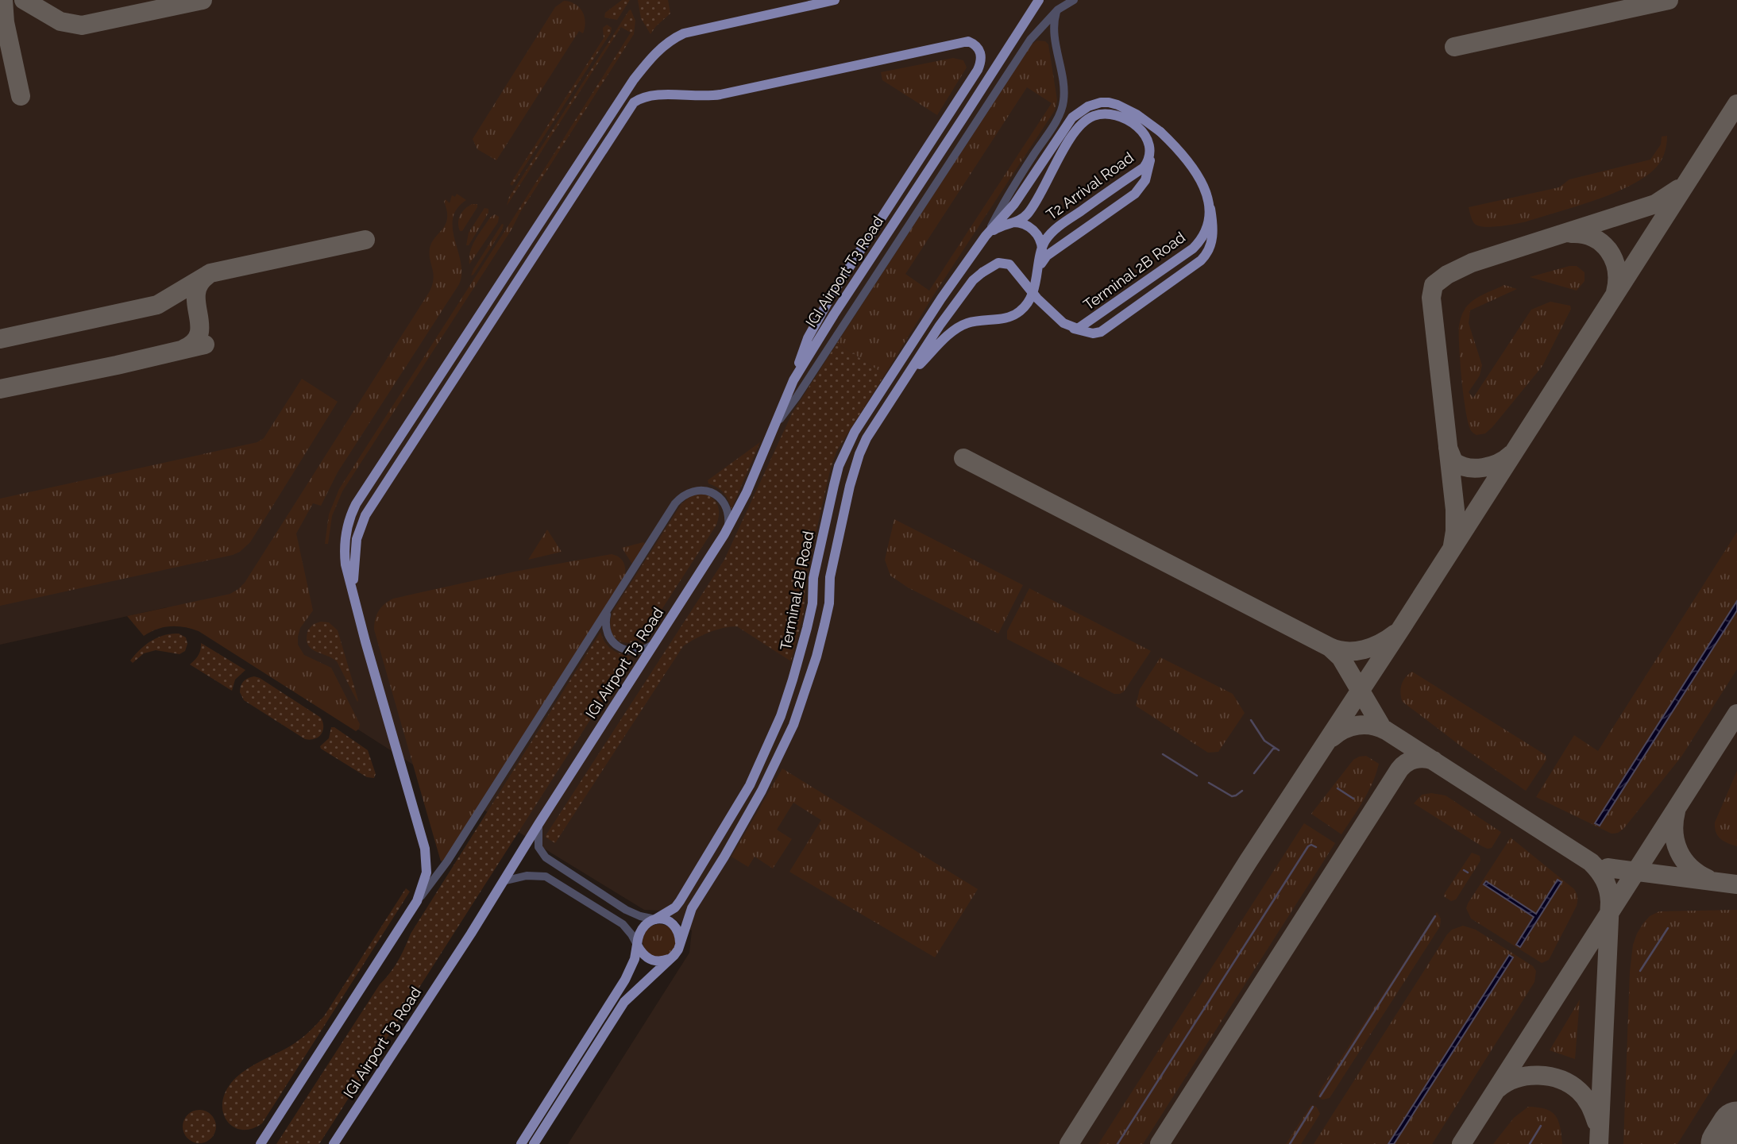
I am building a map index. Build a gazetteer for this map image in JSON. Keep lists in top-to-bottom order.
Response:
{
  "streets": {
    "main road": ["T2 Arrival Road", "Terminal 2B Road", "IGI Airport T3 Road"]
  },
  "crossings": [
    ["T2 Arrival Road", "Terminal 2B Road"]
  ]
}
